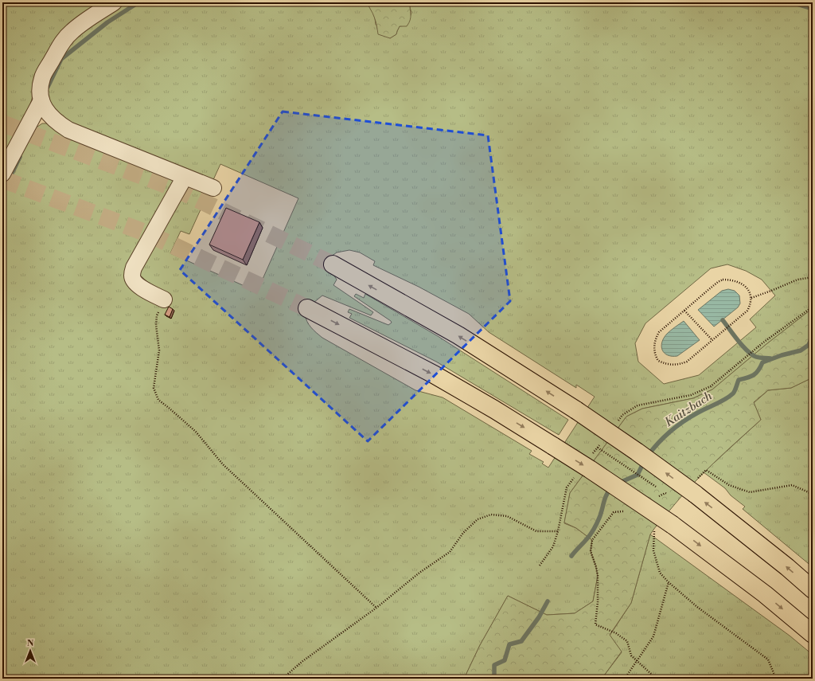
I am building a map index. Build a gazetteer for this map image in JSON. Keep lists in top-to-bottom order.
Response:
{
  "water": ["Kaitzbach"],
  "north": "top"
}
